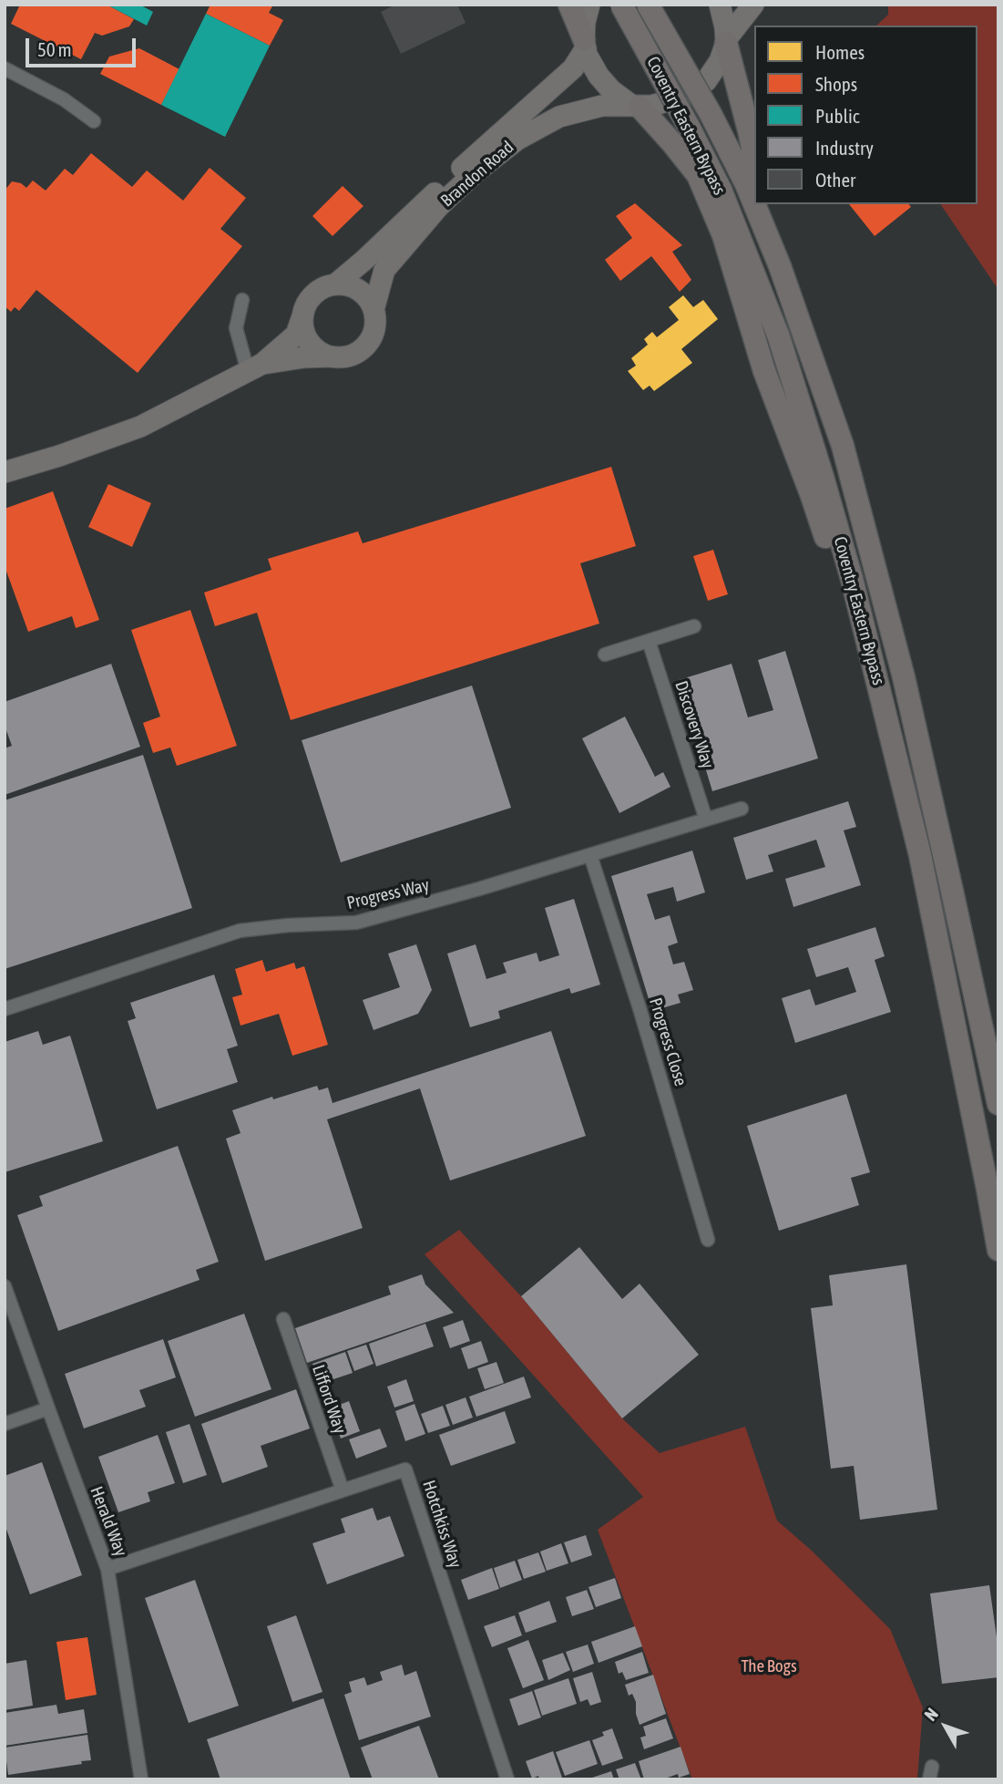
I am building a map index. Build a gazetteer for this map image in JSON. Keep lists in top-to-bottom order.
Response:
{
  "streets": {
    "highway": ["Coventry Eastern Bypass"],
    "main road": ["Brandon Road"],
    "street": [
      "Discovery Way",
      "Progress Way",
      "Progress Close",
      "Lifford Way",
      "Herald Way",
      "Hotchkiss Way"
    ]
  },
  "crossings": [
    ["Discovery Way", "Progress Way"],
    ["Progress Way", "Progress Close"],
    ["Lifford Way", "Hotchkiss Way"],
    ["Herald Way", "Hotchkiss Way"]
  ],
  "parks": ["The Bogs"],
  "legend": [
    "Homes",
    "Shops",
    "Public",
    "Industry",
    "Other"
  ],
  "scale_bar": "50 m",
  "north": "top left"
}
